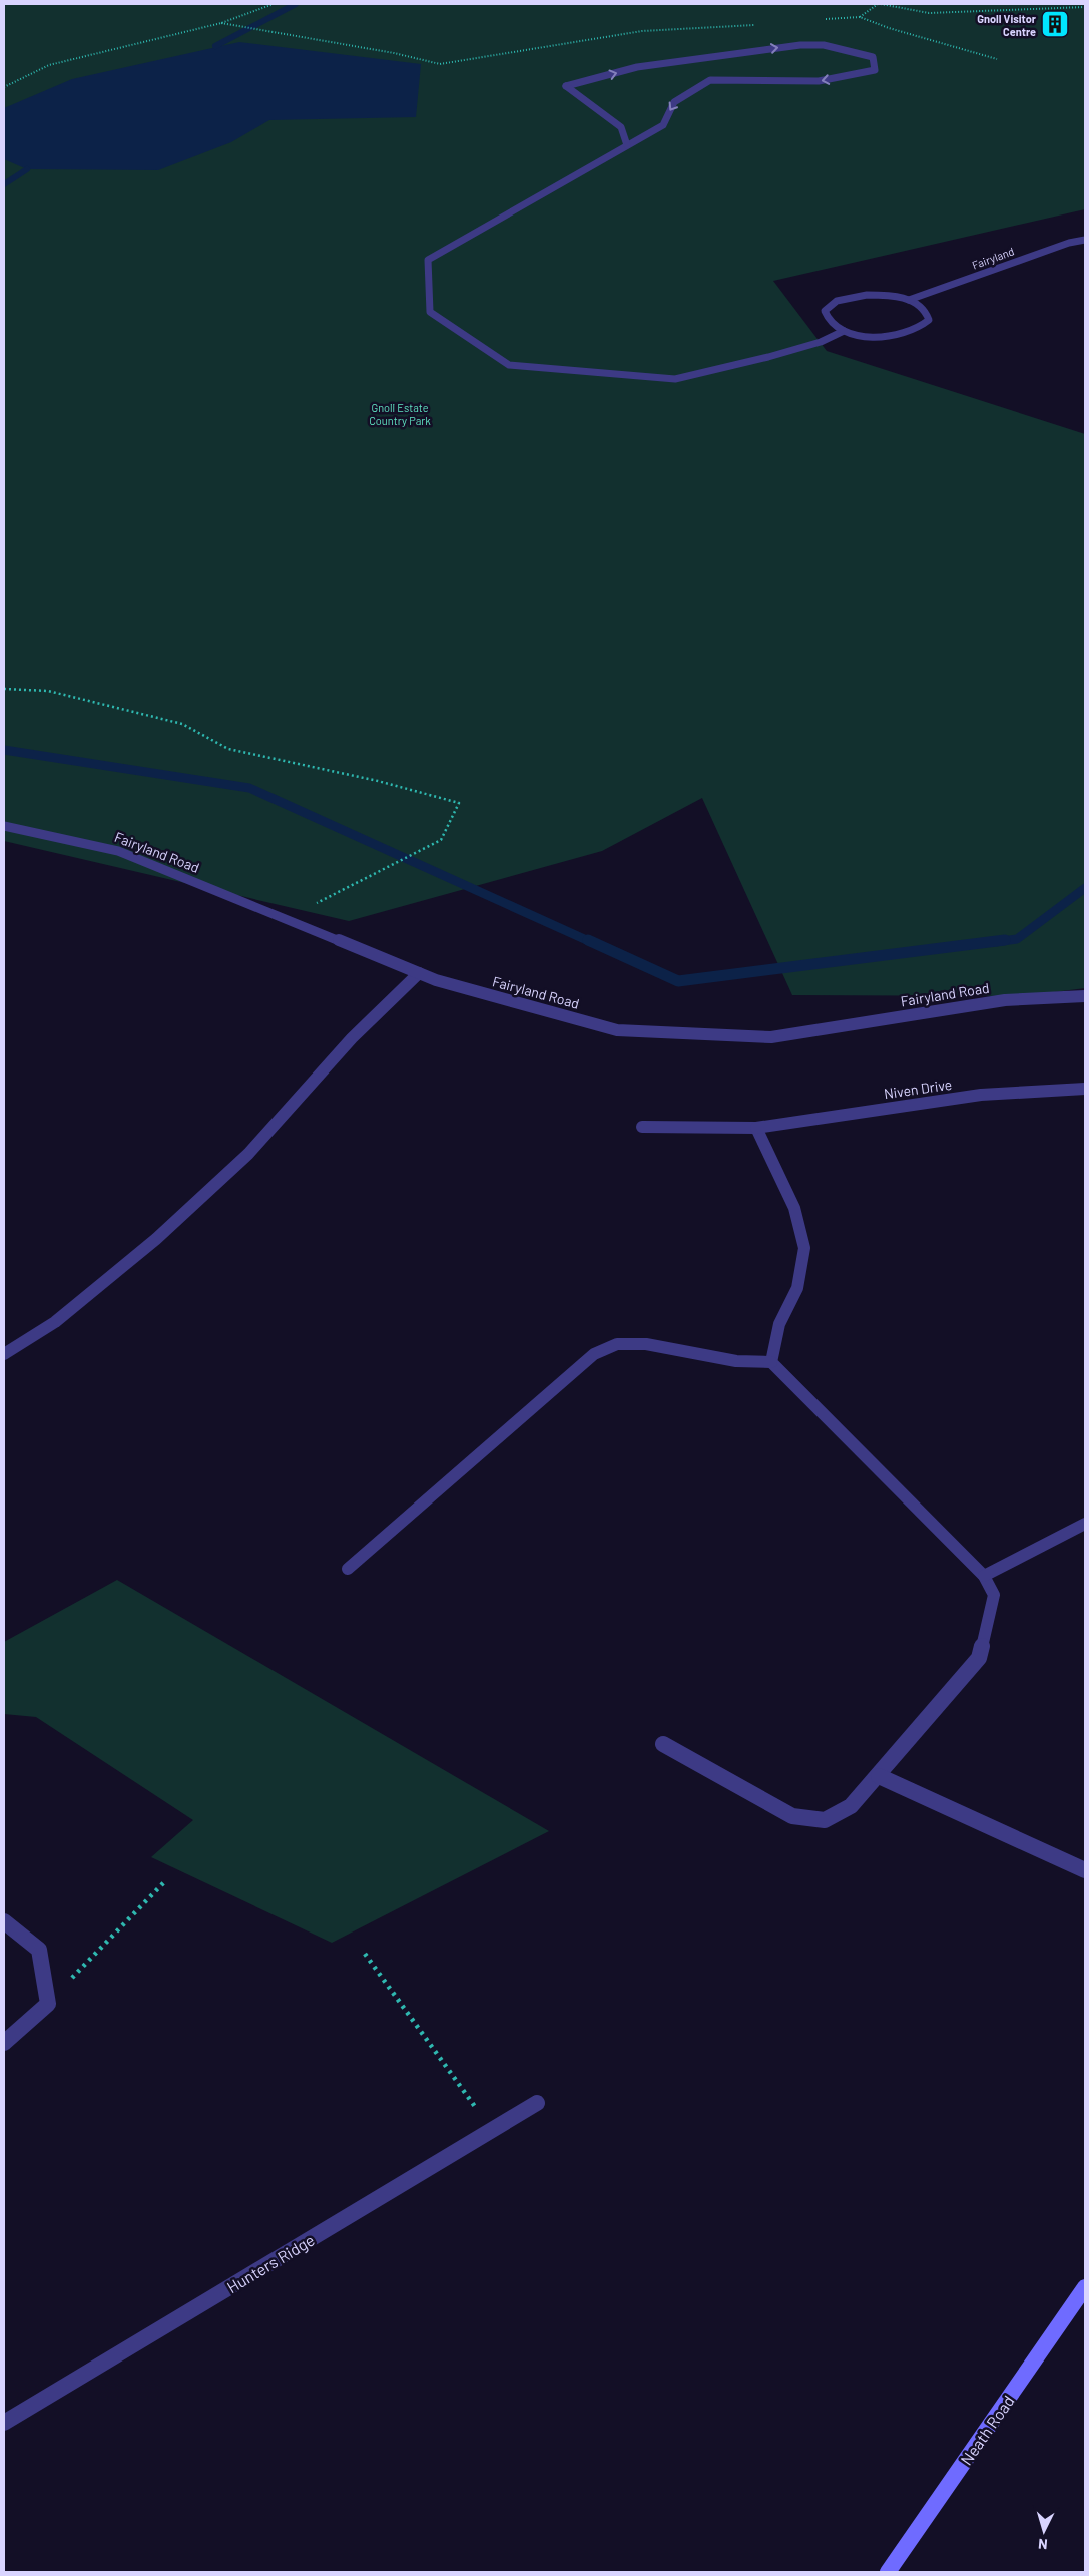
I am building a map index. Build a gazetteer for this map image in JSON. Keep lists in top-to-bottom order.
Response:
{
  "streets": {
    "main road": ["Neath Road"],
    "street": [
      "Fairyland",
      "Fairyland Road",
      "Niven Drive",
      "Hunters Ridge"
    ]
  },
  "parks": ["Gnoll Estate Country Park"],
  "places": {
    "building": ["Gnoll Visitor Centre"]
  },
  "north": "bottom"
}
